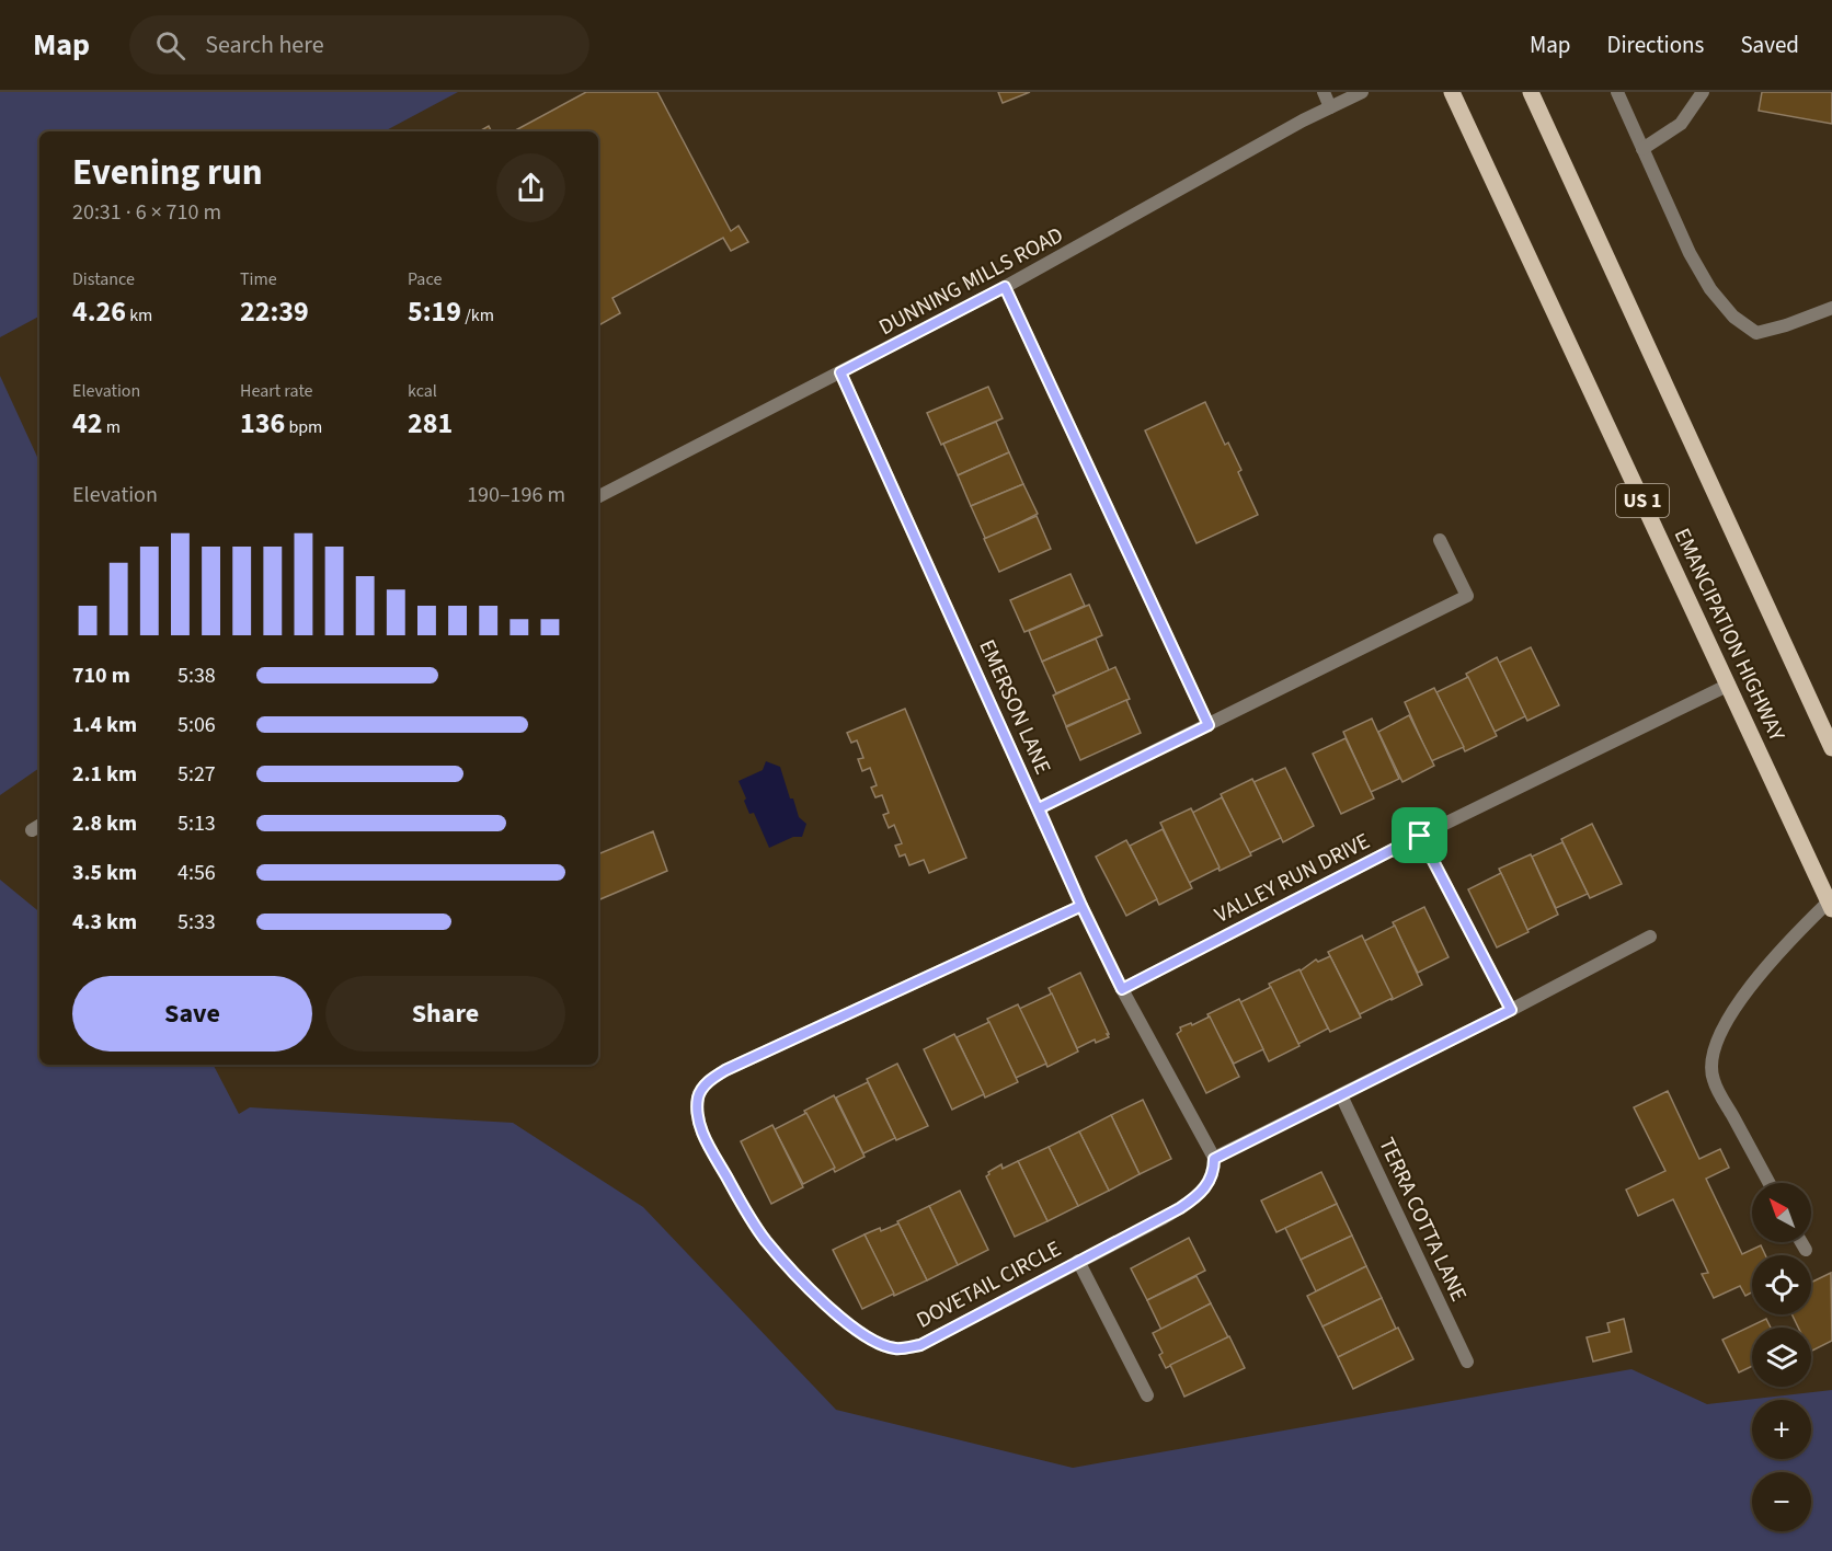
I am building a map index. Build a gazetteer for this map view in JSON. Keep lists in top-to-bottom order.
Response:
{
  "streets": {
    "main road": ["US 1", "EMANCIPATION HIGHWAY"],
    "street": [
      "DUNNING MILLS ROAD",
      "EMERSON LANE",
      "VALLEY RUN DRIVE",
      "TERRA COTTA LANE",
      "DOVETAIL CIRCLE"
    ]
  },
  "crossings": [
    ["DUNNING MILLS ROAD", "EMERSON LANE"],
    ["EMANCIPATION HIGHWAY", "VALLEY RUN DRIVE"],
    ["EMERSON LANE", "VALLEY RUN DRIVE"],
    ["EMERSON LANE", "DOVETAIL CIRCLE"]
  ],
  "north": "top left",
  "page": {
    "header": "Map",
    "search": "Search here",
    "nav": ["Map", "Directions", "Saved"],
    "heading": ["Evening run", "20:31 · 6 × 710 m"],
    "stats": [
      ["Distance", "4.26 km"],
      ["Time", "22:39"],
      ["Pace", "5:19 /km"],
      ["Elevation", "42 m"],
      ["Heart rate", "136 bpm"],
      ["kcal", "281"]
    ],
    "chart": ["Elevation", "190–196 m"],
    "list": [
      {
        "name": "710 m",
        "note": "5:38"
      },
      {
        "name": "1.4 km",
        "note": "5:06"
      },
      {
        "name": "2.1 km",
        "note": "5:27"
      },
      {
        "name": "2.8 km",
        "note": "5:13"
      },
      {
        "name": "3.5 km",
        "note": "4:56"
      },
      {
        "name": "4.3 km",
        "note": "5:33"
      }
    ],
    "buttons": ["Save", "Share"],
    "map_buttons": ["+", "−"]
  }
}
